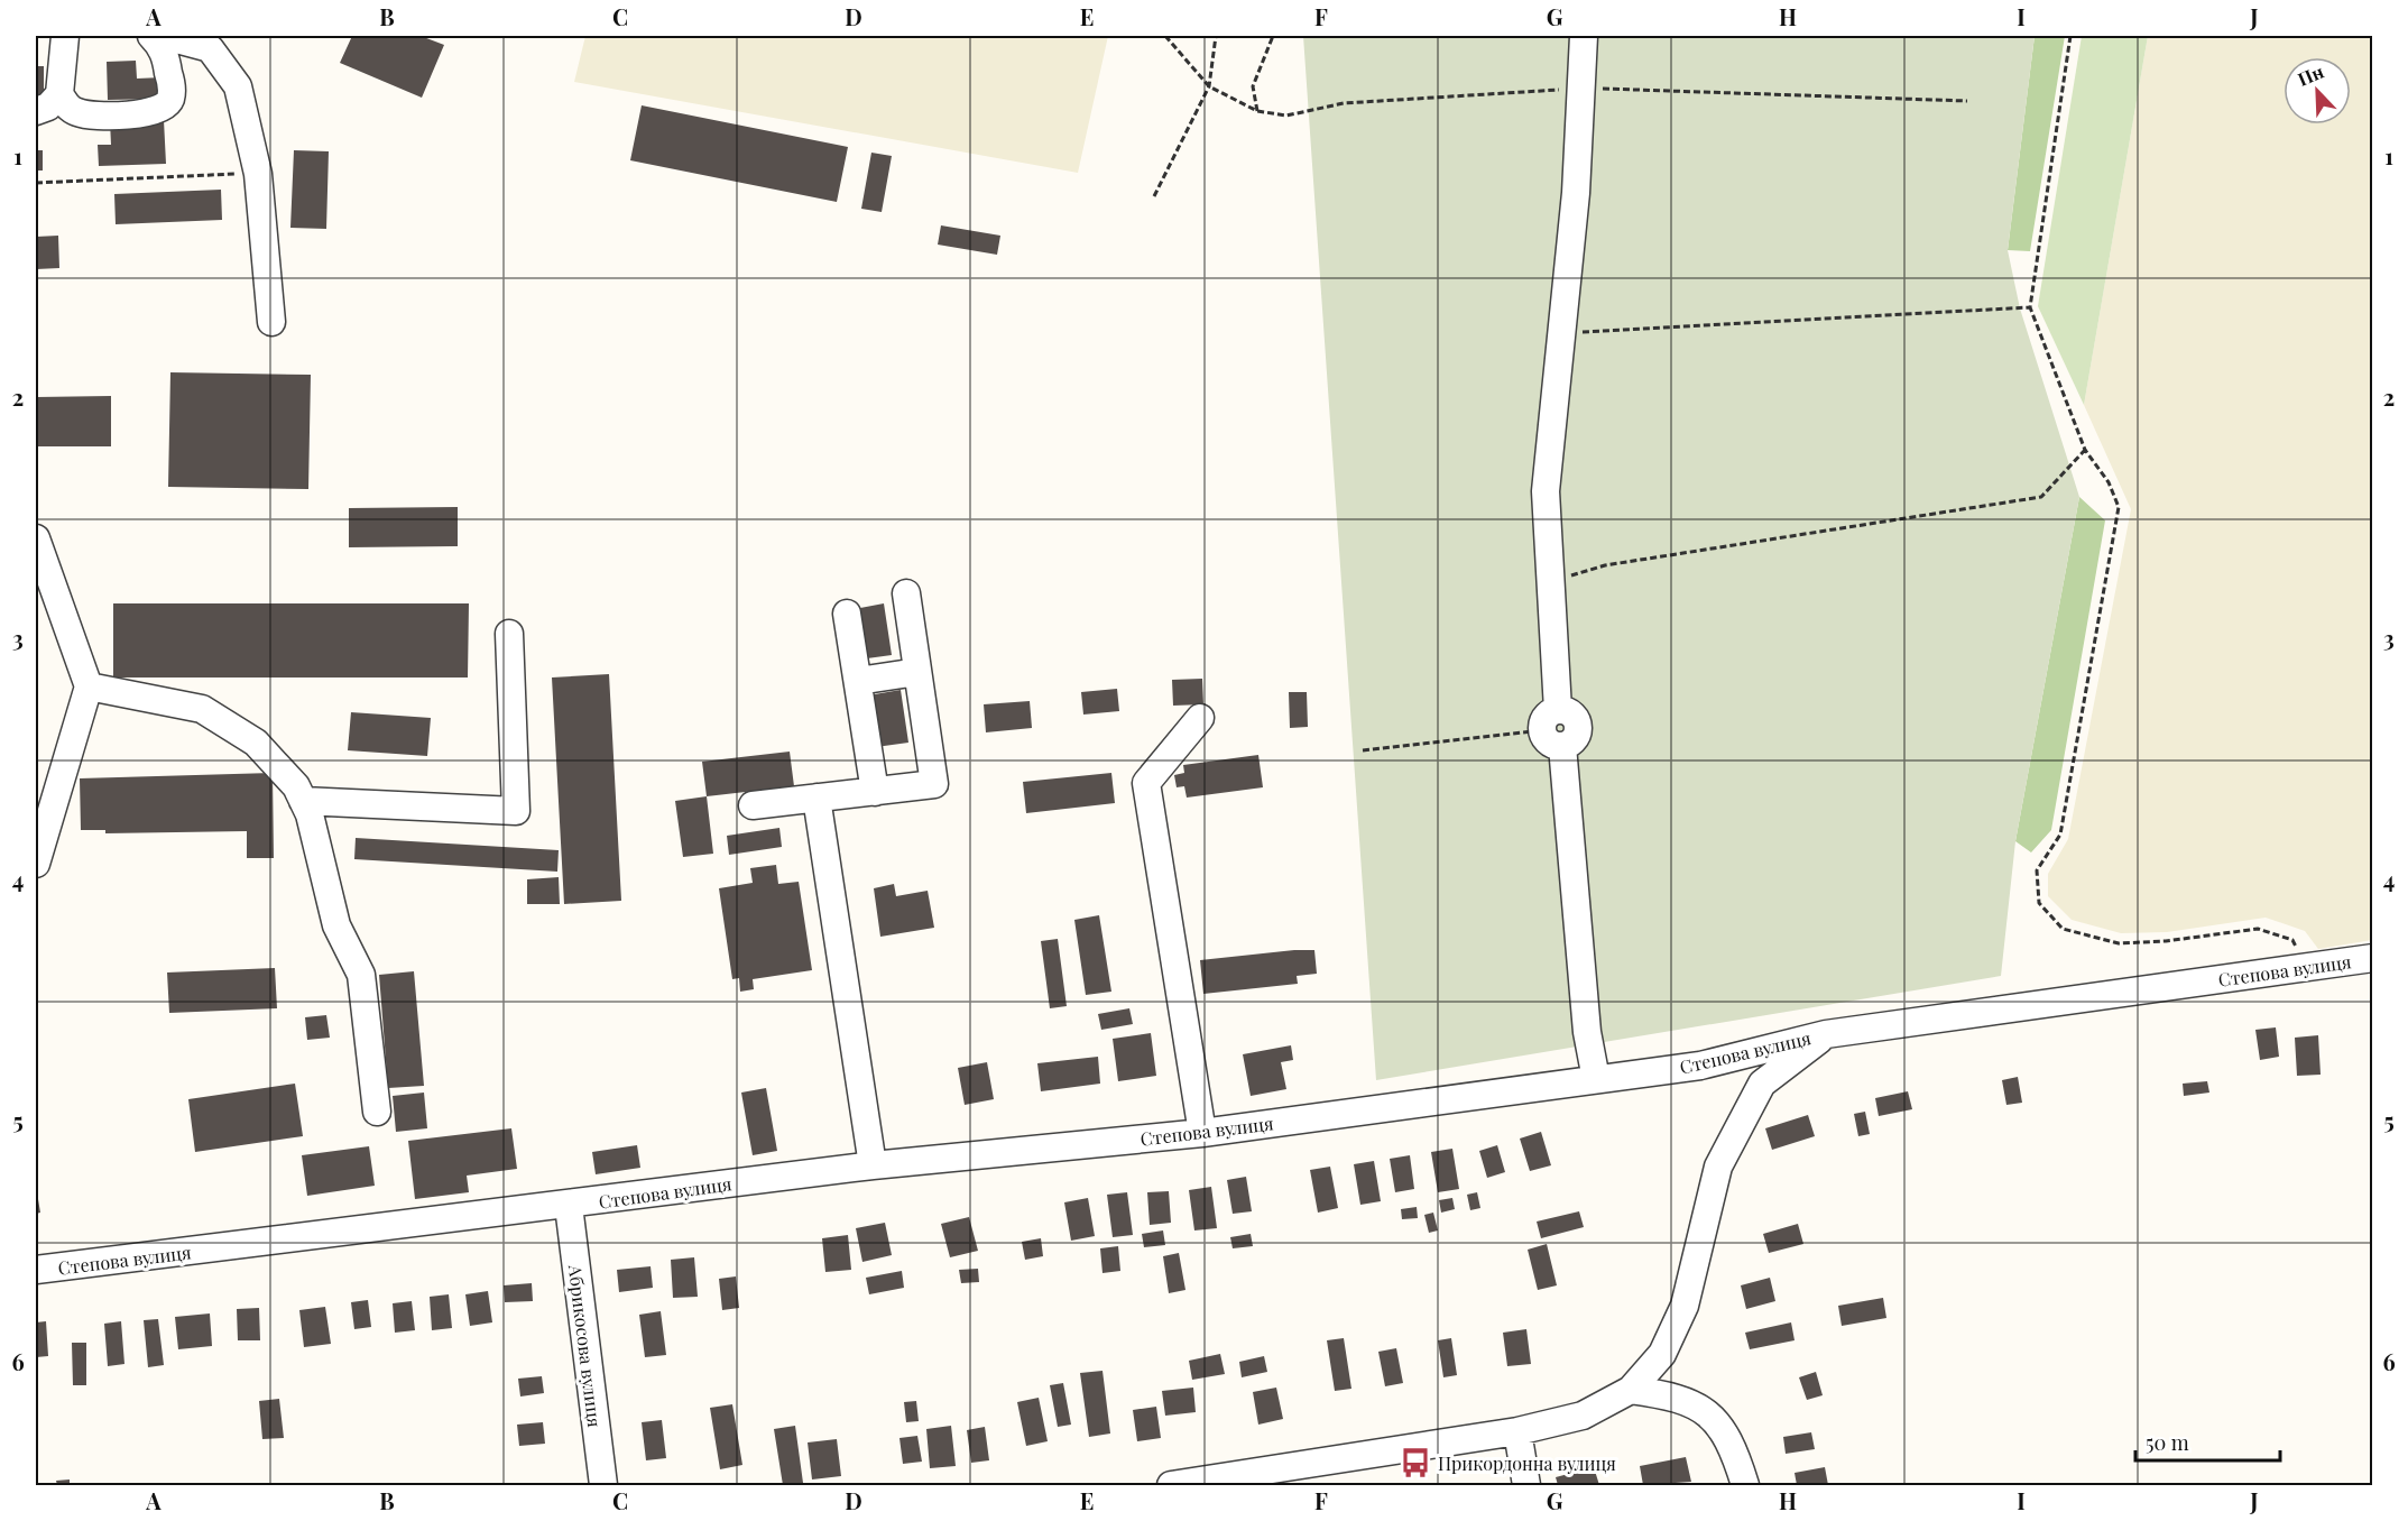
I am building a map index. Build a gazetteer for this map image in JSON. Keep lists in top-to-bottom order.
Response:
{
  "streets": {
    "street": ["Степова вулиця", "Абрикосова вулиця"]
  },
  "crossings": [
    ["Степова вулиця", "Абрикосова вулиця"]
  ],
  "places": {
    "bus stop": ["Прикордонна вулиця"]
  },
  "scale_bar": "50 m",
  "north": "top left",
  "grid": {
    "columns": [
      "A",
      "B",
      "C",
      "D",
      "E",
      "F",
      "G",
      "H",
      "I",
      "J"
    ],
    "rows": [
      "1",
      "2",
      "3",
      "4",
      "5",
      "6"
    ]
  }
}
